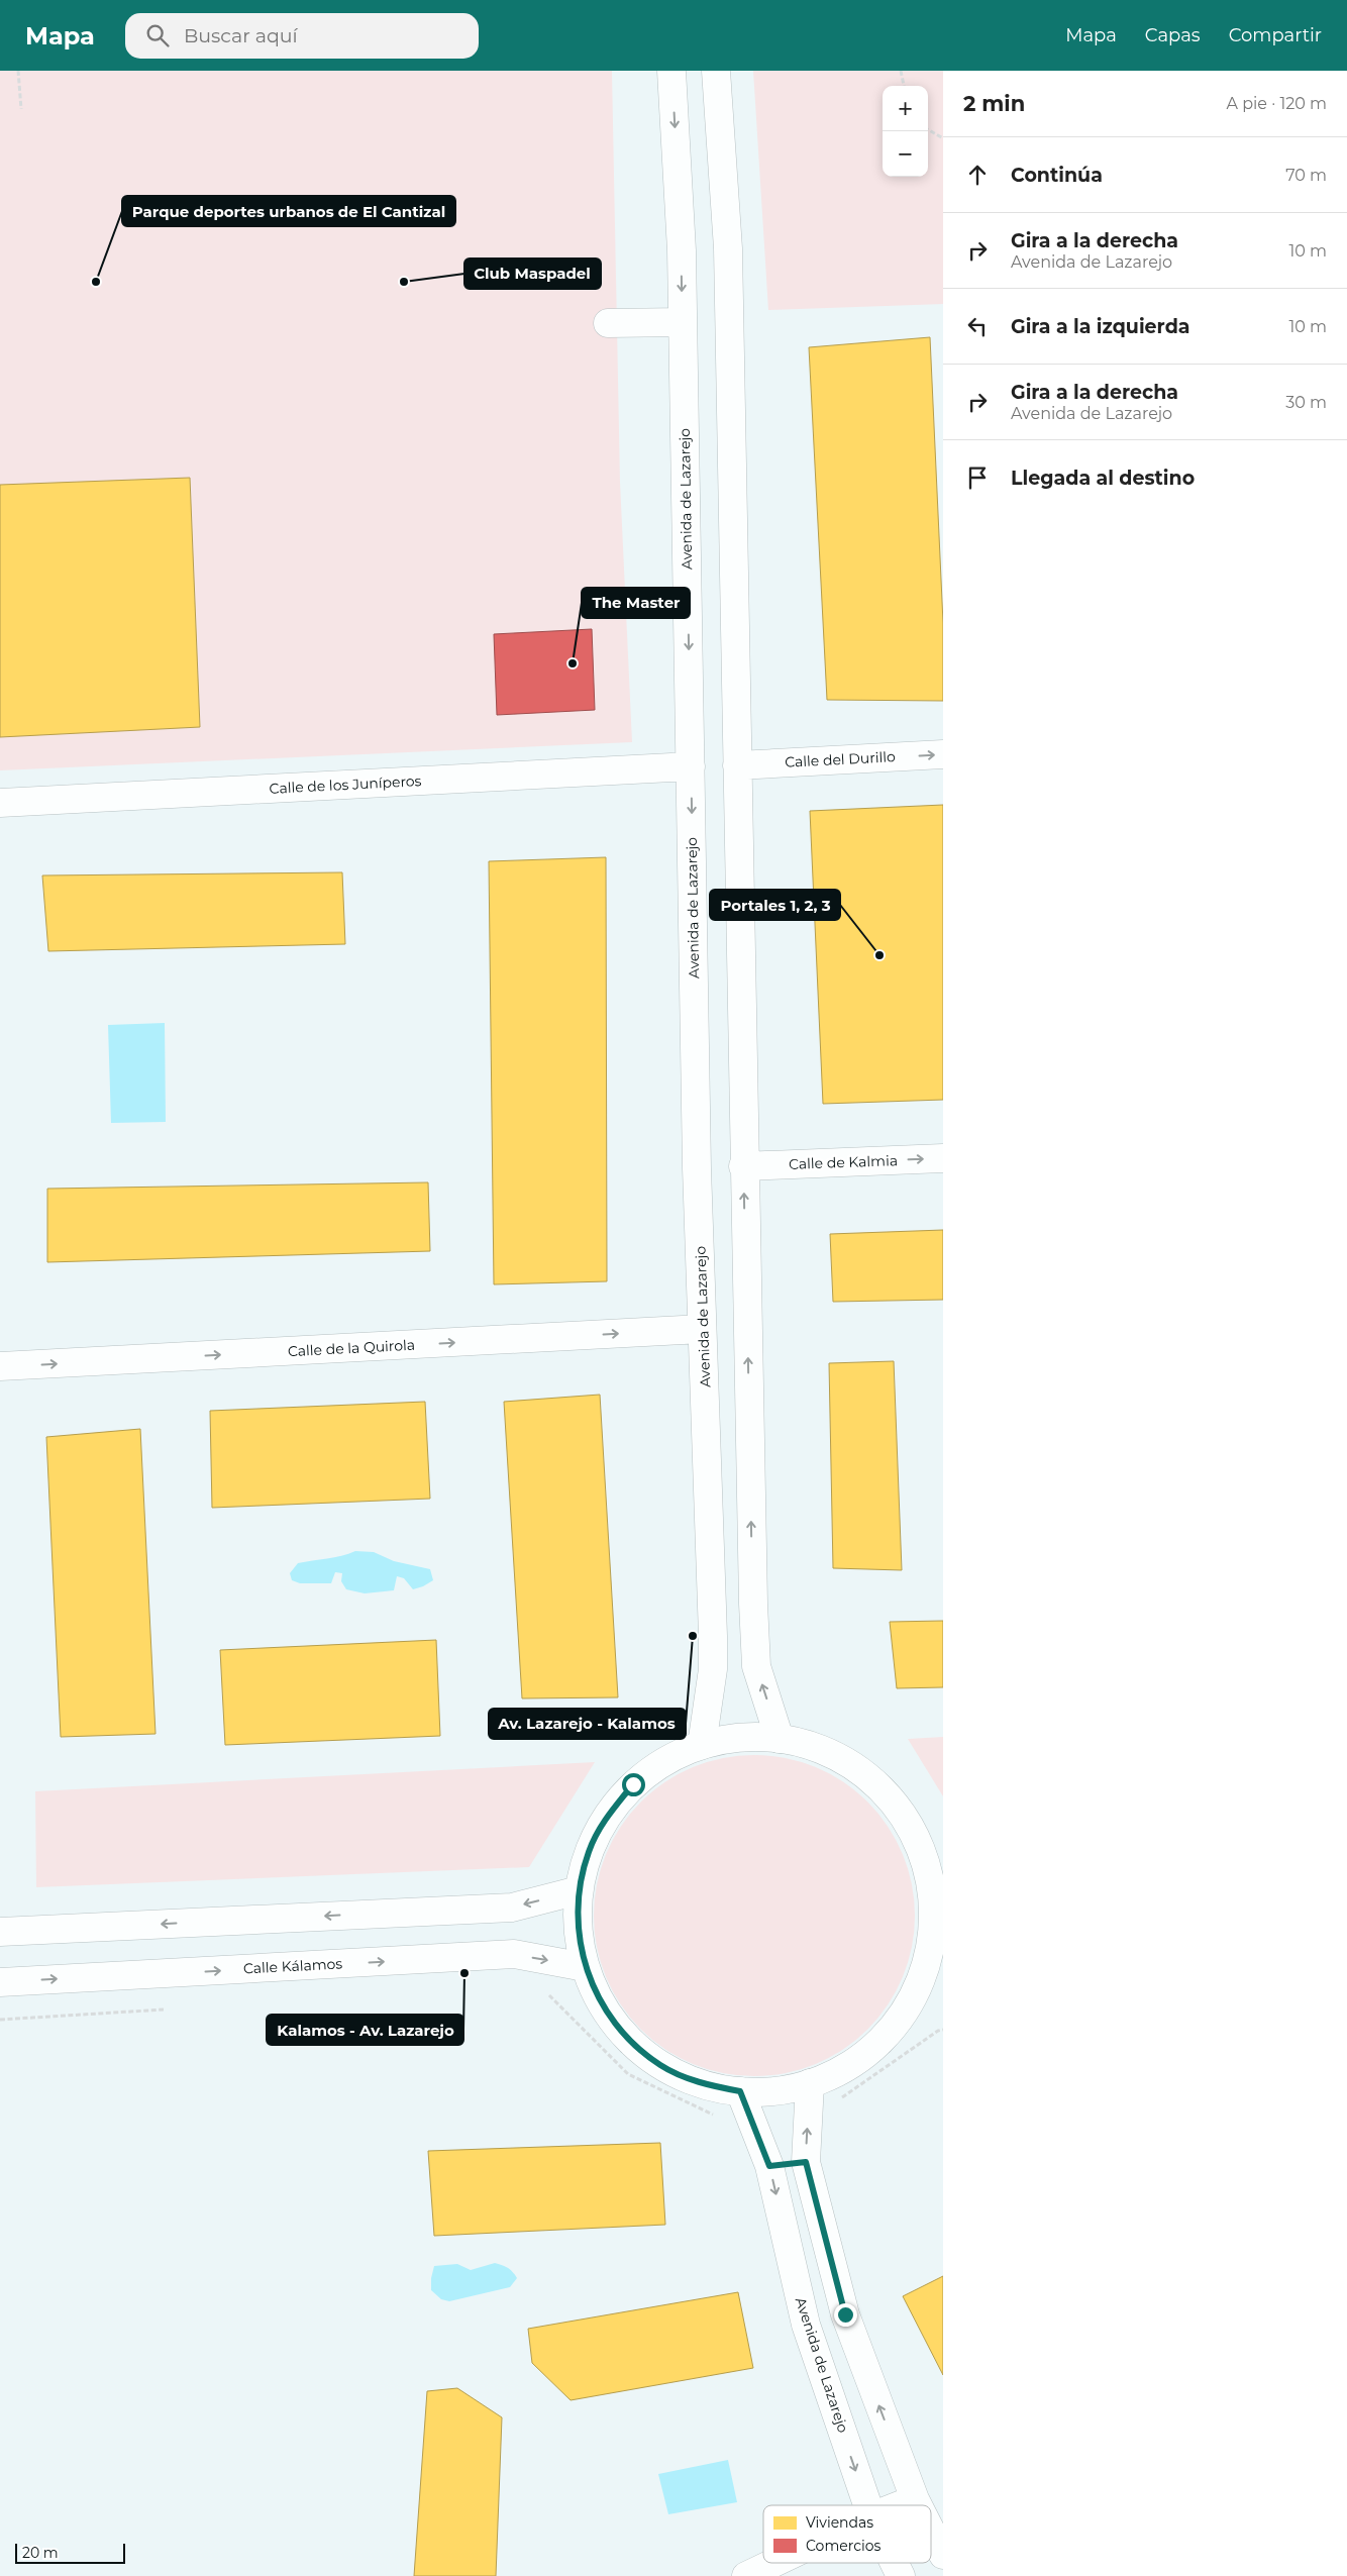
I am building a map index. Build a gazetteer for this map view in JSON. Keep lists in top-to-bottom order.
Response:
{
  "streets": {
    "street": [
      "Avenida de Lazarejo",
      "Calle del Durillo",
      "Calle de los Juníperos",
      "Calle de Kalmia",
      "Calle de la Quirola",
      "Calle Kálamos"
    ]
  },
  "crossings": [
    ["Avenida de Lazarejo", "Calle de los Juníperos"],
    ["Avenida de Lazarejo", "Calle de la Quirola"]
  ],
  "one_way": ["Calle del Durillo", "Calle de Kalmia", "Calle de la Quirola"],
  "places": [
    "Parque deportes urbanos de El Cantizal",
    "Club Maspadel",
    "The Master",
    "Portales 1, 2, 3",
    "Av. Lazarejo - Kalamos",
    "Kalamos - Av. Lazarejo"
  ],
  "legend": ["Viviendas", "Comercios"],
  "scale_bar": "20 m",
  "page": {
    "header": "Mapa",
    "search": "Buscar aquí",
    "nav": ["Mapa", "Capas", "Compartir"],
    "heading": ["2 min", "A pie · 120 m"],
    "map_buttons": ["+", "−"],
    "list": [
      ["Continúa", "70 m"],
      ["Gira a la derecha", "Avenida de Lazarejo", "10 m"],
      ["Gira a la izquierda", "10 m"],
      ["Gira a la derecha", "Avenida de Lazarejo", "30 m"],
      "Llegada al destino"
    ],
    "scale": "20 m"
  }
}
